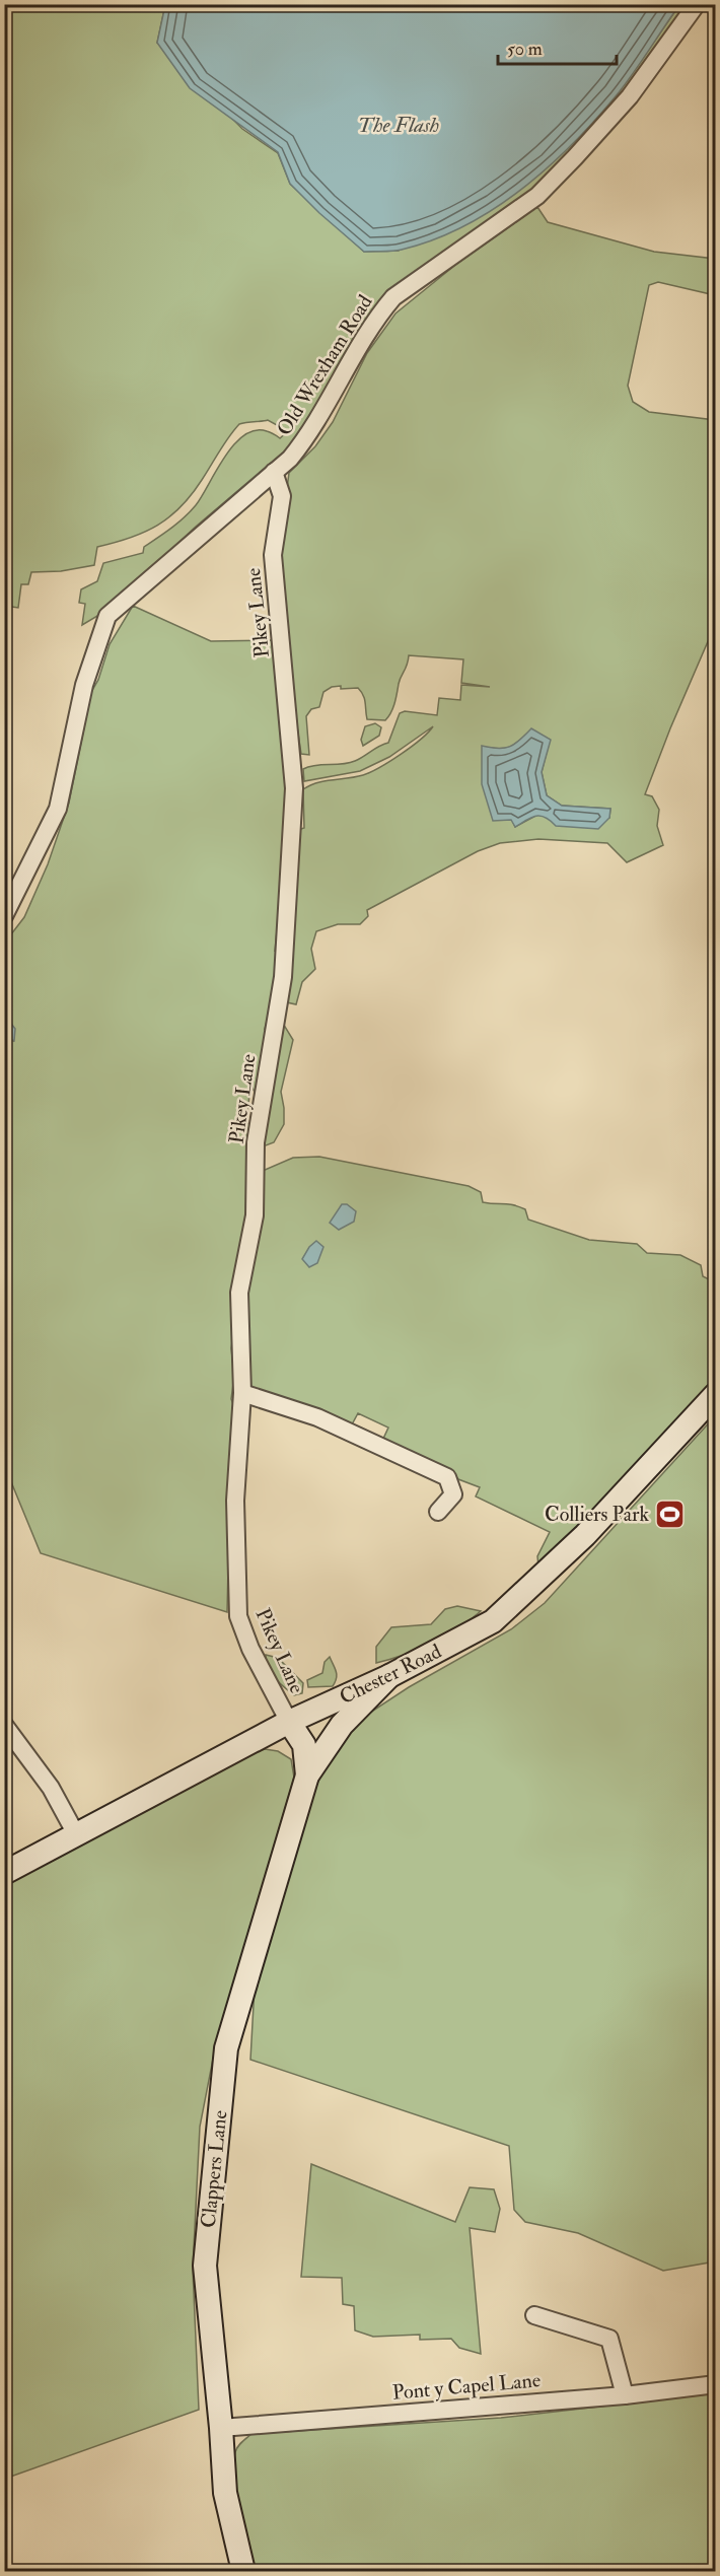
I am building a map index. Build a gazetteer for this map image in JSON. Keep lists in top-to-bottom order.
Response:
{
  "streets": {
    "main road": ["Chester Road", "Clappers Lane"],
    "street": ["Old Wrexham Road", "Pikey Lane", "Pont y Capel Lane"]
  },
  "crossings": [
    ["Old Wrexham Road", "Pikey Lane"],
    ["Pikey Lane", "Chester Road"],
    ["Pikey Lane", "Clappers Lane"],
    ["Chester Road", "Clappers Lane"],
    ["Clappers Lane", "Pont y Capel Lane"]
  ],
  "water": ["The Flash"],
  "places": {
    "sports": ["Colliers Park"]
  },
  "scale_bar": "50 m"
}
